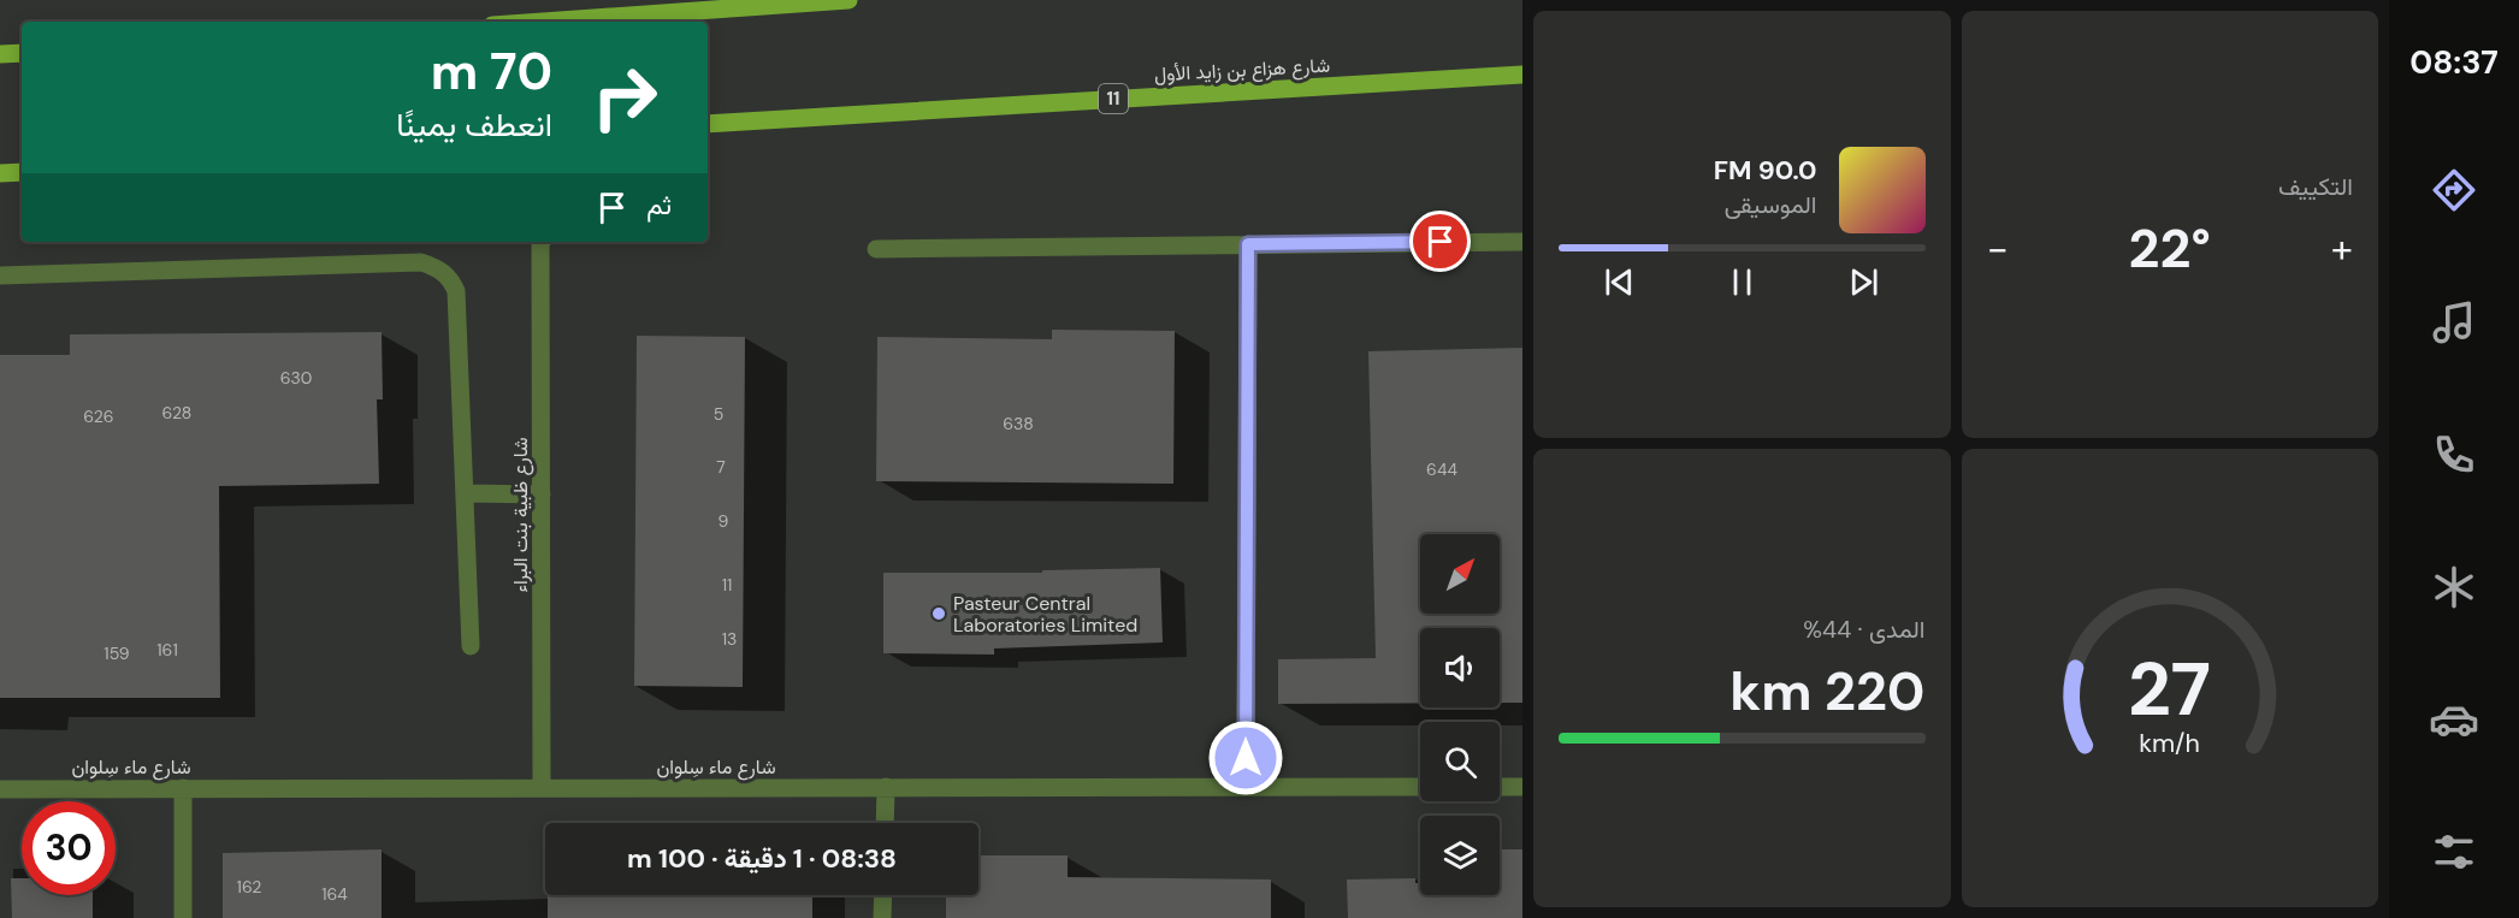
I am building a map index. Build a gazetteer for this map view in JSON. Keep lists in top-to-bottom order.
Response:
{
  "streets": {
    "main road": ["شارع هزاع بن زايد الأول", "11"],
    "street": ["شارع ظبية بنت البراء", "شارع ماء سِلوان"]
  },
  "crossings": [
    ["شارع ظبية بنت البراء", "شارع ماء سِلوان"]
  ],
  "places": ["Pasteur Central Laboratories Limited"],
  "house_numbers": [
    "630",
    "628",
    "5",
    "626",
    "638",
    "7",
    "644",
    "9",
    "11",
    "13",
    "161",
    "159",
    "162",
    "164"
  ],
  "north": "top right",
  "page": {
    "tabs": "08:37",
    "tile": [
      "التكييف",
      ["المدى · 44%", "220 km"]
    ],
    "turn": ["70 m", "انعطف يمينًا"],
    "song": ["90.0 FM", "الموسيقى"],
    "then": "ثم",
    "heat": ["−", "22°", "+"],
    "limit": "30",
    "trip": "08:38 · 1 دقيقة · 100 m",
    "gauge": ["27", "km/h"]
  }
}
